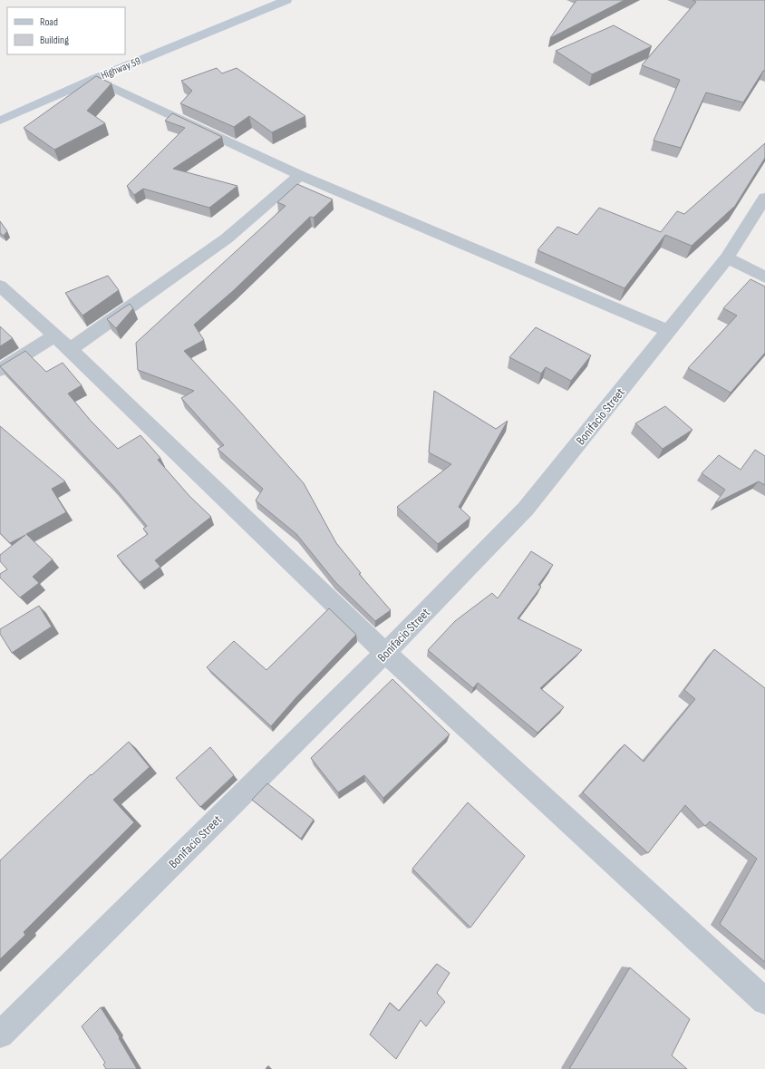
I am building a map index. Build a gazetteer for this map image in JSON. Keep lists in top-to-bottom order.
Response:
{
  "streets": {
    "street": ["Highway 59", "Bonifacio Street"]
  },
  "legend": ["Road", "Building"]
}
